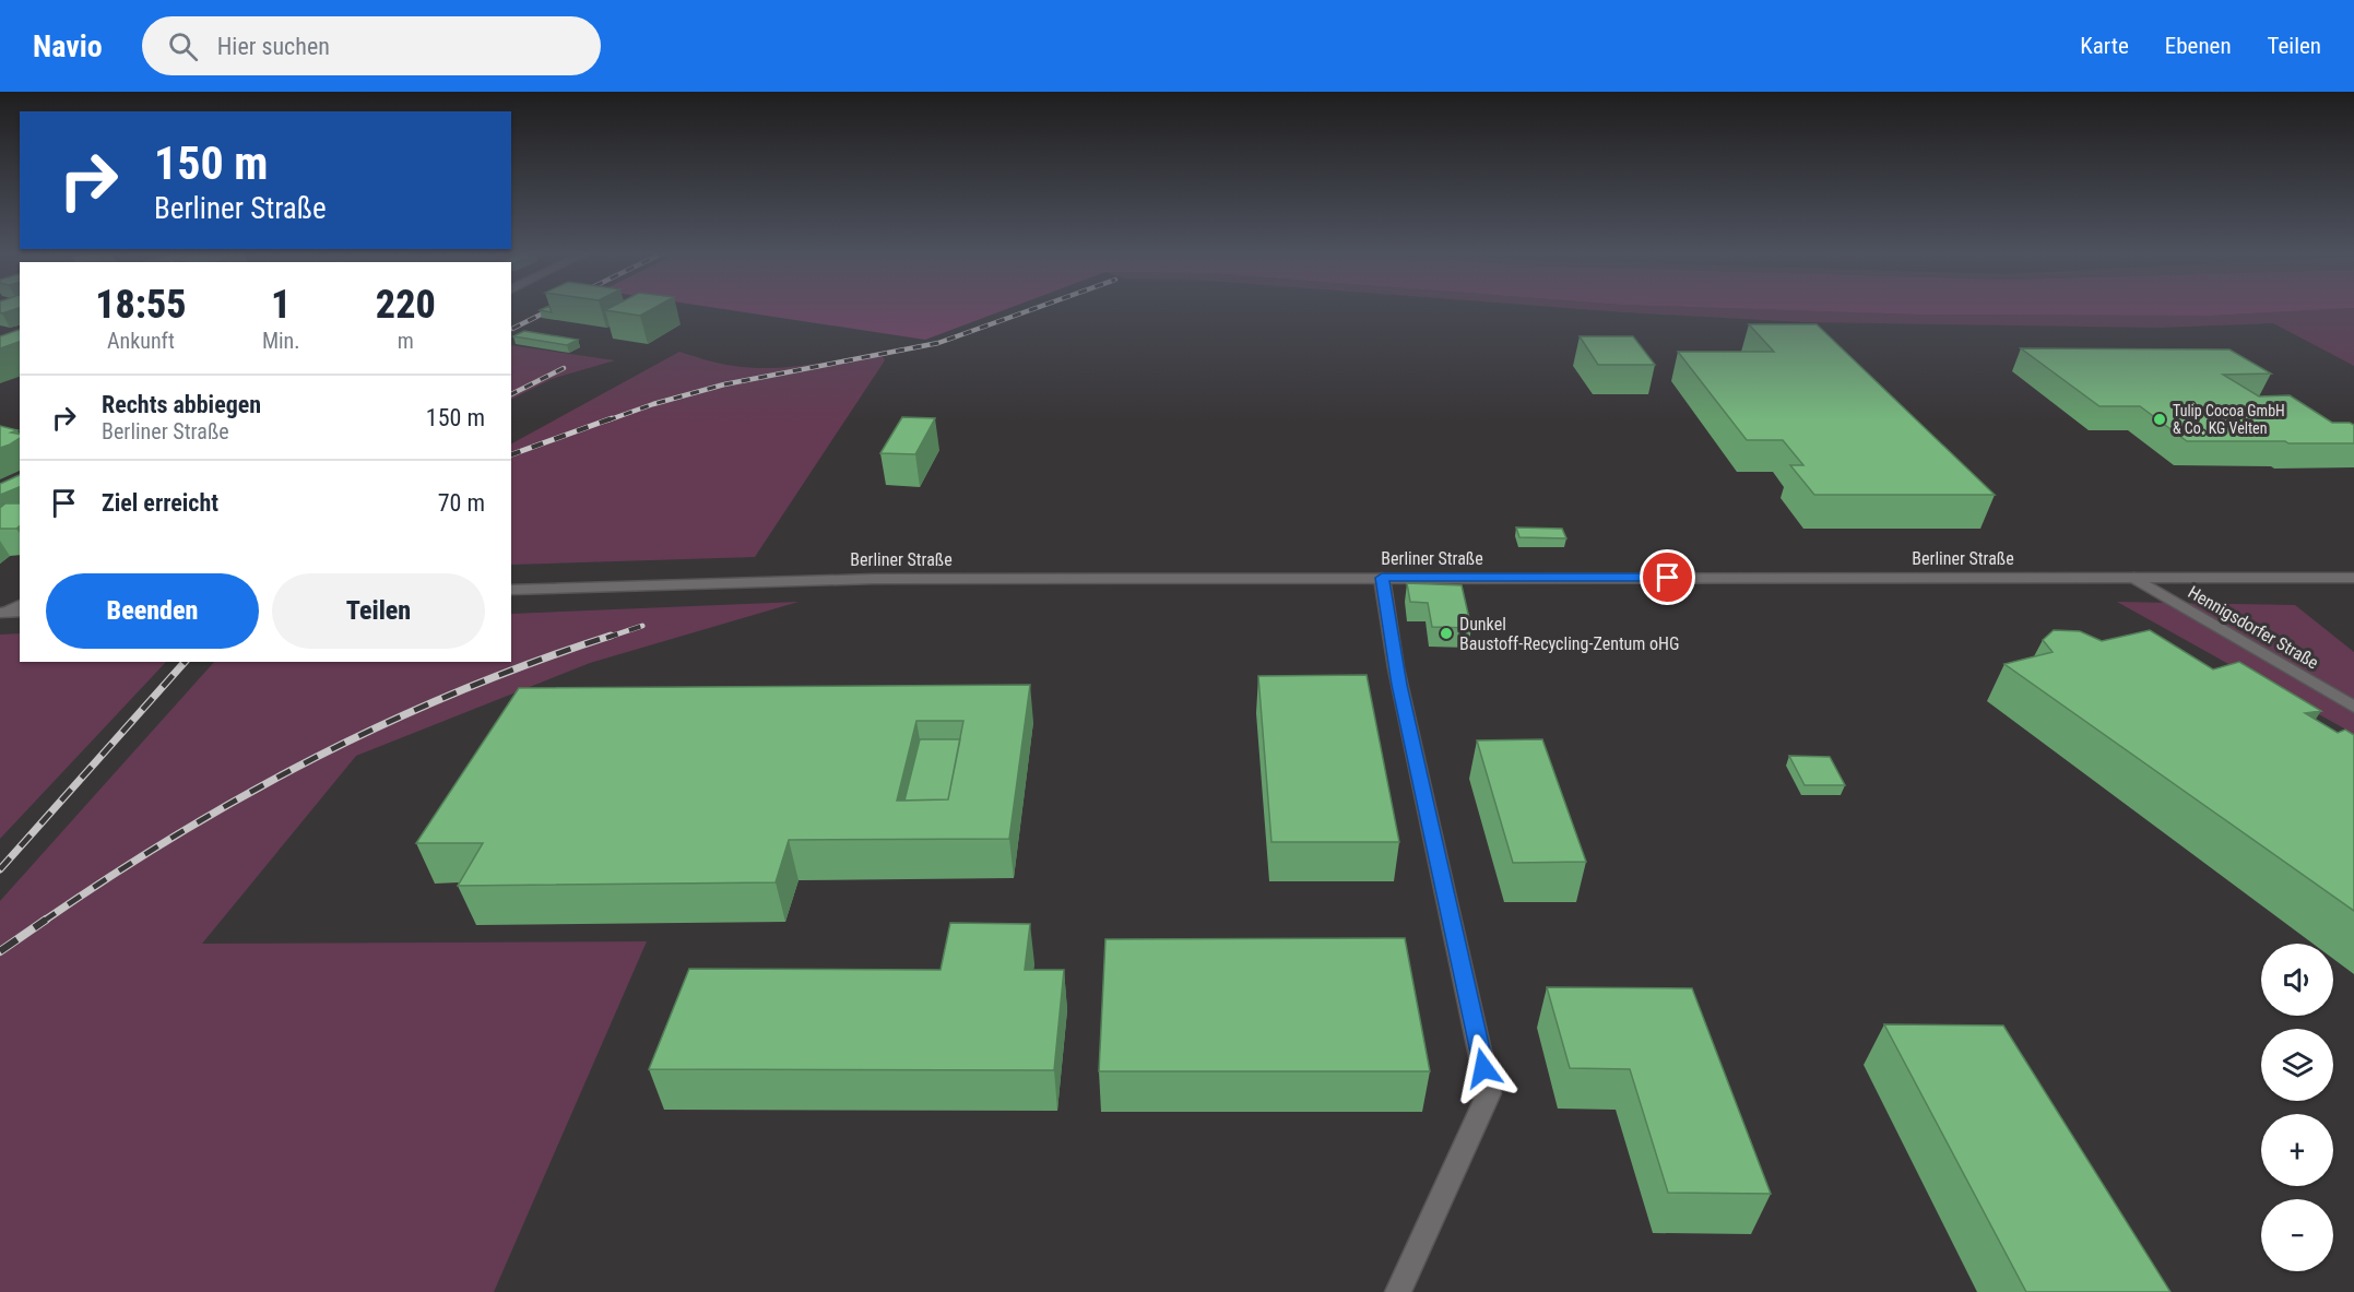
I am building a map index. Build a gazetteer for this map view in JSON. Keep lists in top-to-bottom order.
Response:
{
  "streets": {
    "main road": ["Berliner Straße", "Hennigsdorfer Straße"]
  },
  "crossings": [
    ["Berliner Straße", "Hennigsdorfer Straße"]
  ],
  "places": ["Tulip Cocoa GmbH & Co. KG Velten", "Dunkel Baustoff-Recycling-Zentum oHG"],
  "page": {
    "header": "Navio",
    "search": "Hier suchen",
    "nav": ["Karte", "Ebenen", "Teilen"],
    "turn": ["150 m", "Berliner Straße"],
    "eta": [
      "18:55",
      "Ankunft",
      "1",
      "Min.",
      "220",
      "m"
    ],
    "list": [
      {
        "name": "Rechts abbiegen",
        "note": "Berliner Straße",
        "value": "150 m"
      },
      {
        "name": "Ziel erreicht",
        "value": "70 m"
      }
    ],
    "buttons": ["Beenden", "Teilen"],
    "map_buttons": ["+", "−"]
  }
}
